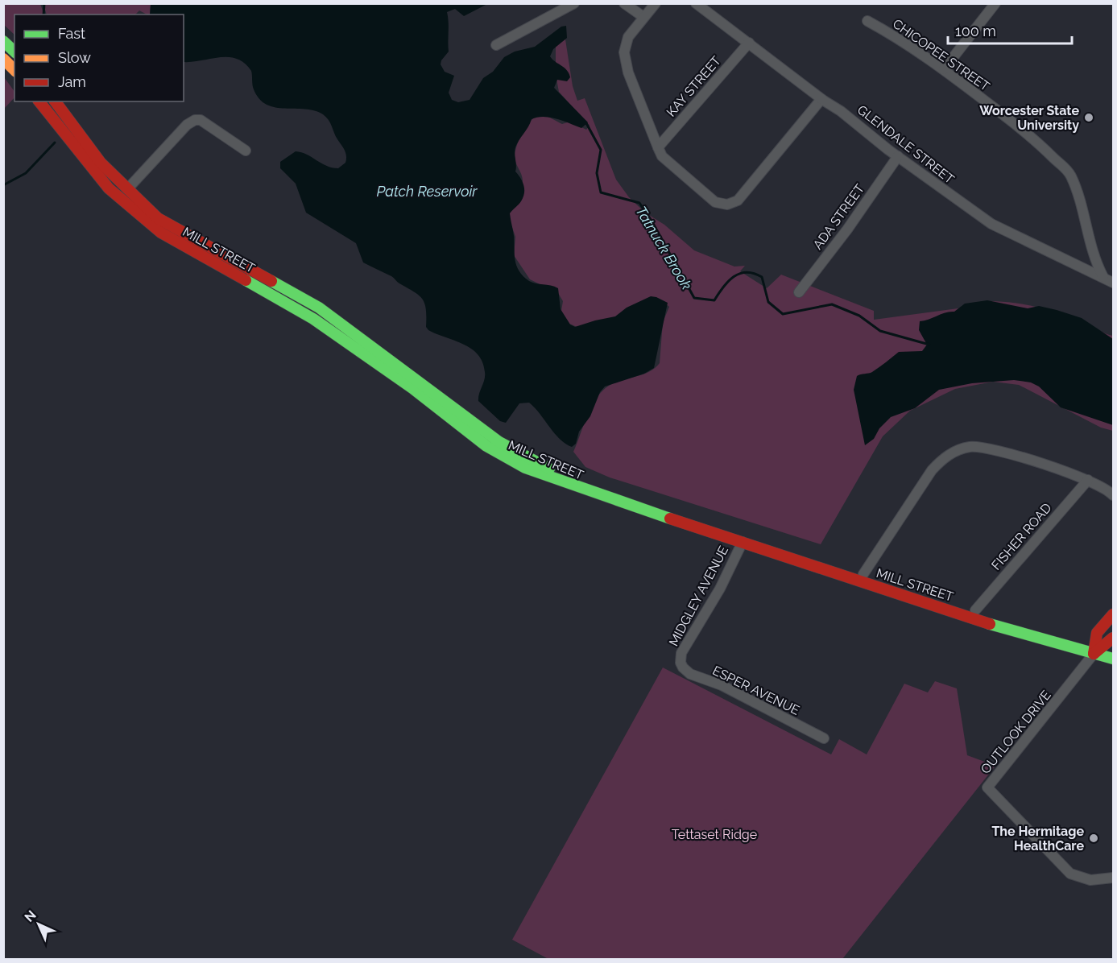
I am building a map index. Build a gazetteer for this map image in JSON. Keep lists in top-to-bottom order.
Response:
{
  "streets": {
    "main road": ["MILL STREET"],
    "street": [
      "CHICOPEE STREET",
      "KAY STREET",
      "GLENDALE STREET",
      "ADA STREET",
      "FISHER ROAD",
      "MIDGLEY AVENUE",
      "ESPER AVENUE",
      "OUTLOOK DRIVE"
    ]
  },
  "crossings": [
    ["CHICOPEE STREET", "GLENDALE STREET"],
    ["KAY STREET", "GLENDALE STREET"],
    ["GLENDALE STREET", "ADA STREET"],
    ["MILL STREET", "FISHER ROAD"],
    ["MILL STREET", "MIDGLEY AVENUE"],
    ["MILL STREET", "OUTLOOK DRIVE"],
    ["MIDGLEY AVENUE", "ESPER AVENUE"]
  ],
  "water": ["Patch Reservoir", "Tatnuck Brook"],
  "parks": ["Tettaset Ridge"],
  "places": ["Worcester State University", "The Hermitage HealthCare"],
  "legend": ["Fast", "Slow", "Jam"],
  "scale_bar": "100 m",
  "north": "top left"
}
